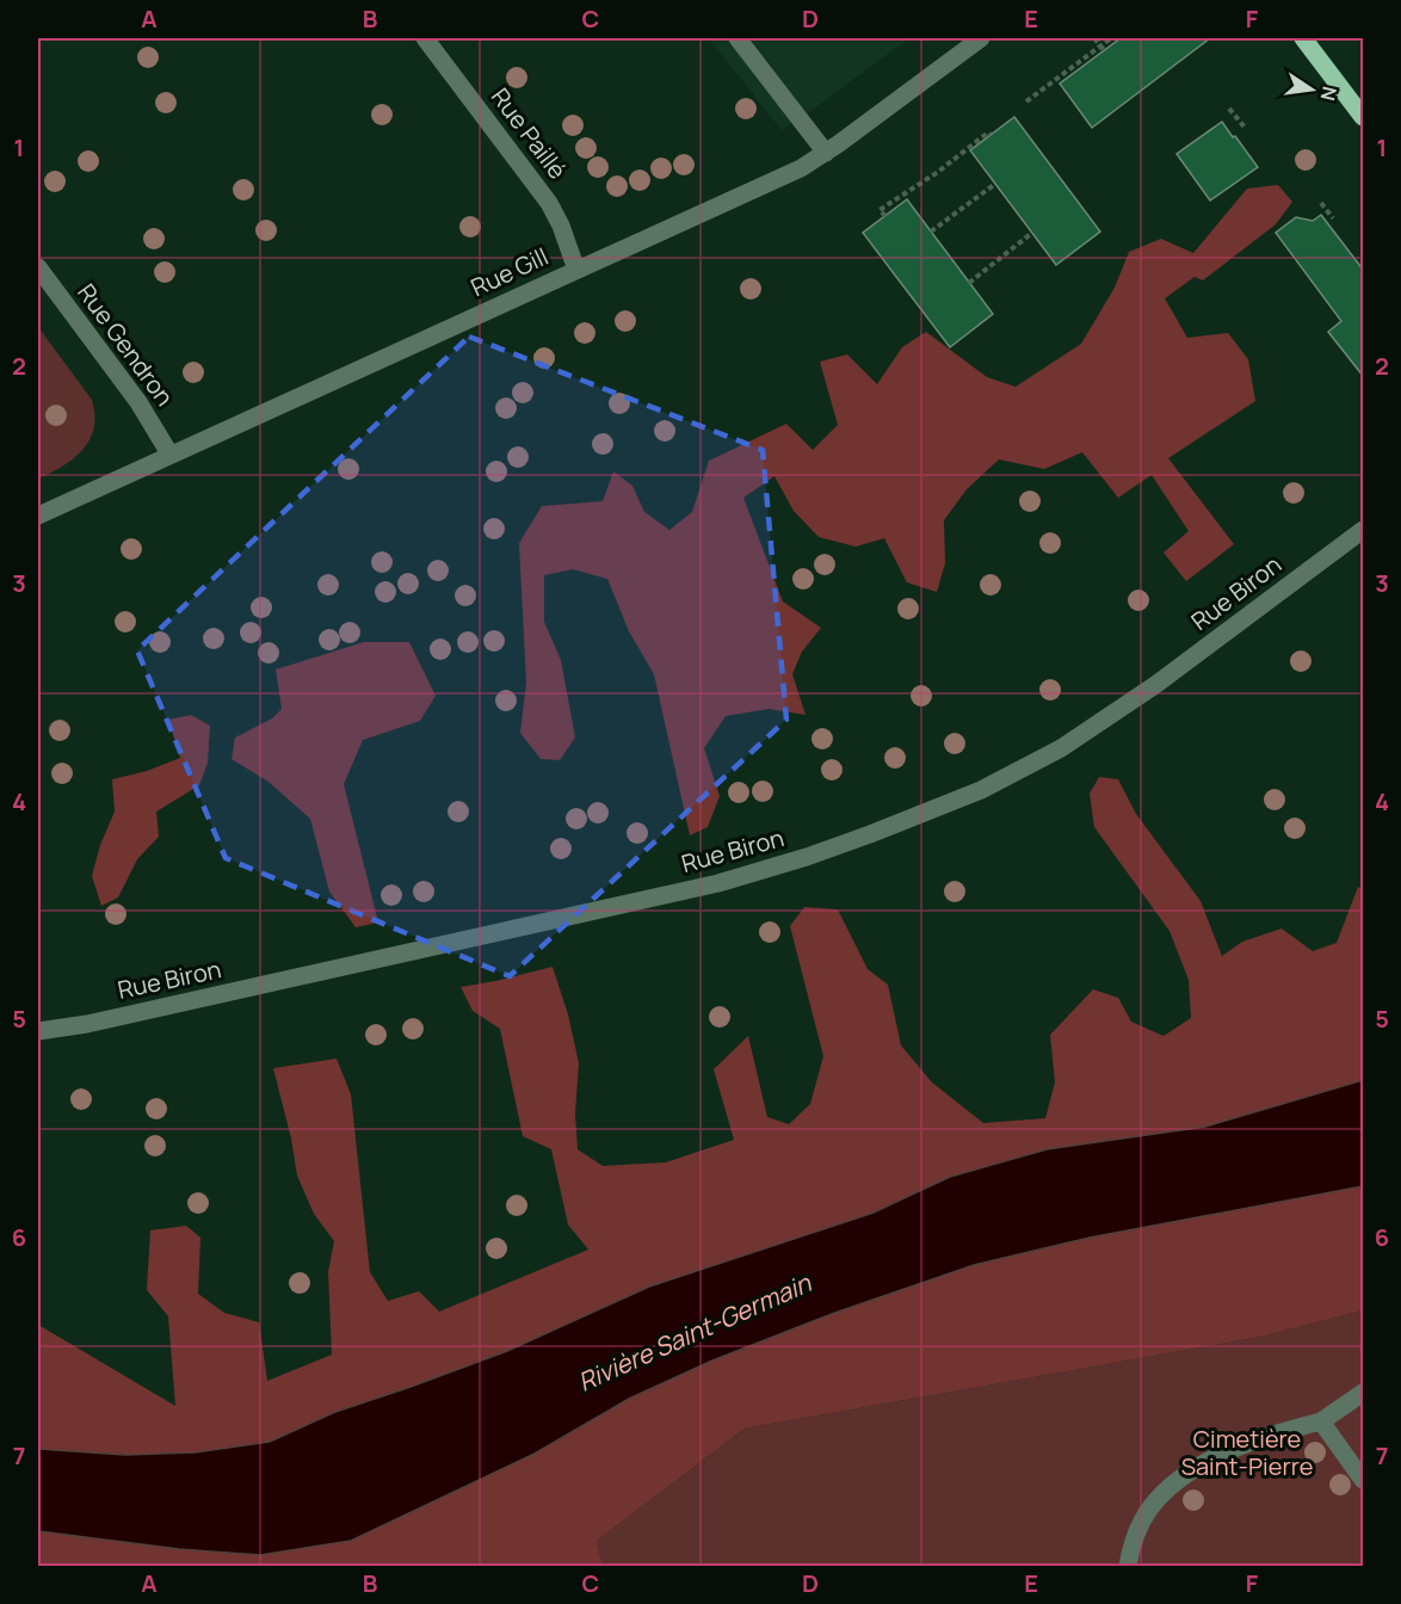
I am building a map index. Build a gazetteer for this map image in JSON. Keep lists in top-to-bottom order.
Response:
{
  "streets": {
    "street": [
      "Rue Paillé",
      "Rue Gill",
      "Rue Gendron",
      "Rue Biron"
    ]
  },
  "crossings": [
    ["Rue Paillé", "Rue Gill"],
    ["Rue Gill", "Rue Gendron"]
  ],
  "water": ["Rivière Saint-Germain"],
  "parks": ["Cimetière Saint-Pierre"],
  "north": "right",
  "grid": {
    "columns": [
      "A",
      "B",
      "C",
      "D",
      "E",
      "F"
    ],
    "rows": [
      "1",
      "2",
      "3",
      "4",
      "5",
      "6",
      "7"
    ]
  }
}
